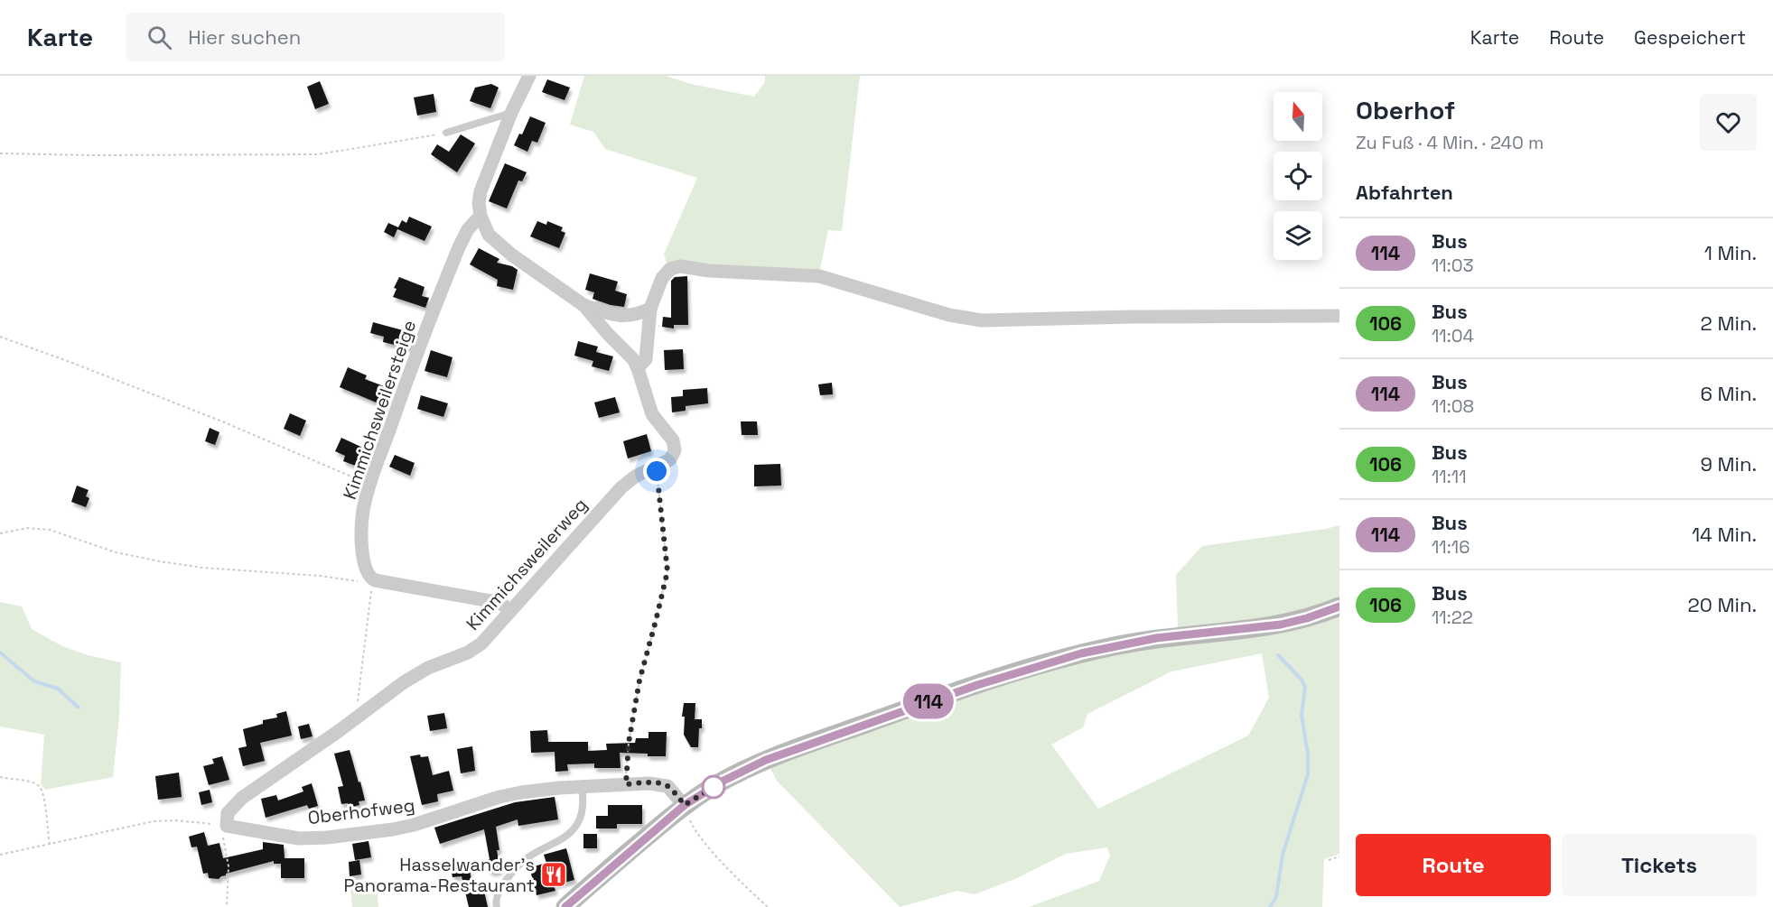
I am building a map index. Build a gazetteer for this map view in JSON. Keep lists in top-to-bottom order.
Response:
{
  "streets": {
    "street": ["Kimmichsweilersteige", "Kimmichsweilerweg", "Oberhofweg"]
  },
  "crossings": [
    ["Kimmichsweilersteige", "Kimmichsweilerweg"],
    ["Kimmichsweilerweg", "Oberhofweg"]
  ],
  "places": {
    "restaurant": ["Hasselwander's Panorama-Restaurant"]
  },
  "lines": ["bus line 114"],
  "north": "top",
  "page": {
    "header": "Karte",
    "search": "Hier suchen",
    "nav": ["Karte", "Route", "Gespeichert"],
    "on_map": "114",
    "heading": [
      ["Oberhof", "Zu Fuß · 4 Min. · 240 m"],
      "Abfahrten"
    ],
    "list": [
      {
        "mark": "114",
        "name": "Bus",
        "note": "11:03",
        "value": "1 Min."
      },
      {
        "mark": "106",
        "name": "Bus",
        "note": "11:04",
        "value": "2 Min."
      },
      {
        "mark": "114",
        "name": "Bus",
        "note": "11:08",
        "value": "6 Min."
      },
      {
        "mark": "106",
        "name": "Bus",
        "note": "11:11",
        "value": "9 Min."
      },
      {
        "mark": "114",
        "name": "Bus",
        "note": "11:16",
        "value": "14 Min."
      },
      {
        "mark": "106",
        "name": "Bus",
        "note": "11:22",
        "value": "20 Min."
      }
    ],
    "buttons": ["Route", "Tickets"]
  }
}
